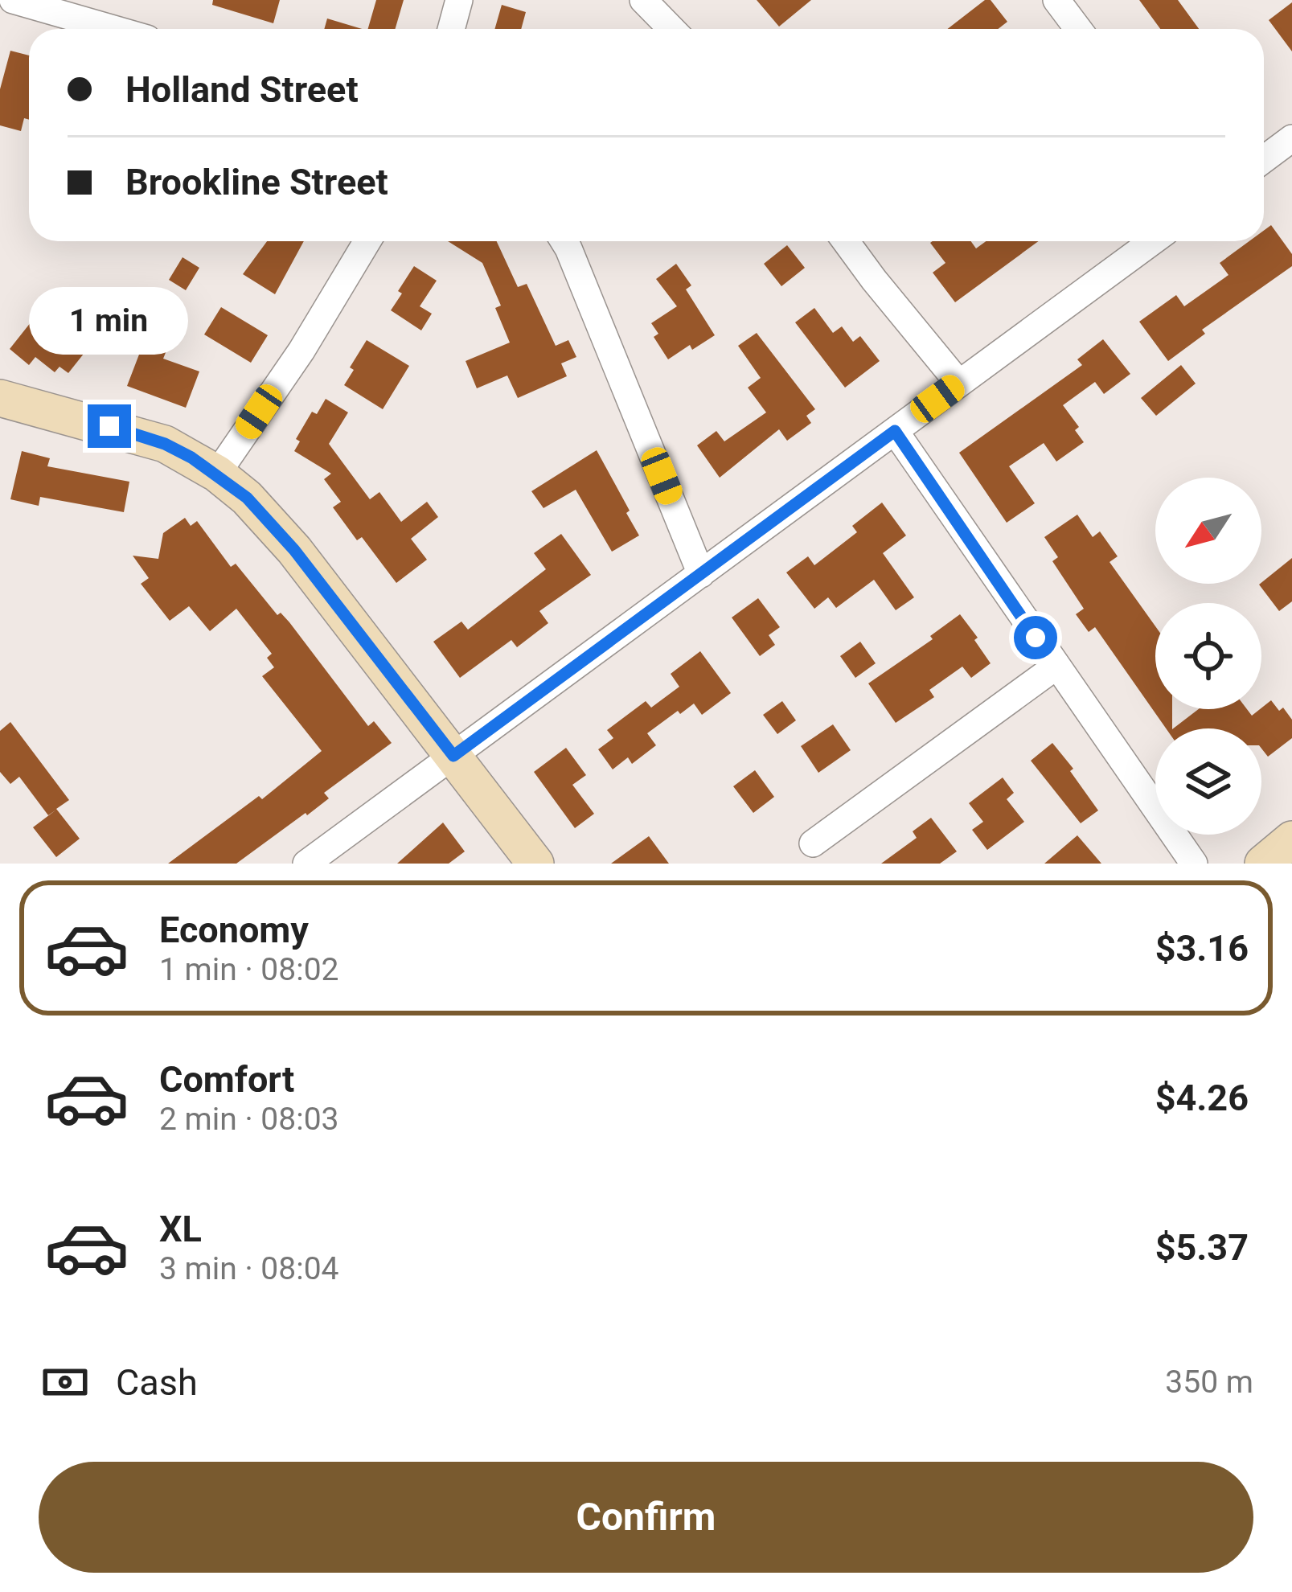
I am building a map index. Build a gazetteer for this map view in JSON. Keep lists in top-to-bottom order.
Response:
{
  "north": "bottom left",
  "page": {
    "banner": ["Holland Street", "Brookline Street"],
    "bubble": "1 min",
    "list": [
      {
        "name": "Economy",
        "note": "1 min · 08:02",
        "value": "$3.16"
      },
      {
        "name": "Comfort",
        "note": "2 min · 08:03",
        "value": "$4.26"
      },
      {
        "name": "XL",
        "note": "3 min · 08:04",
        "value": "$5.37"
      }
    ],
    "pay": ["Cash", "350 m"],
    "buttons": "Confirm"
  }
}
